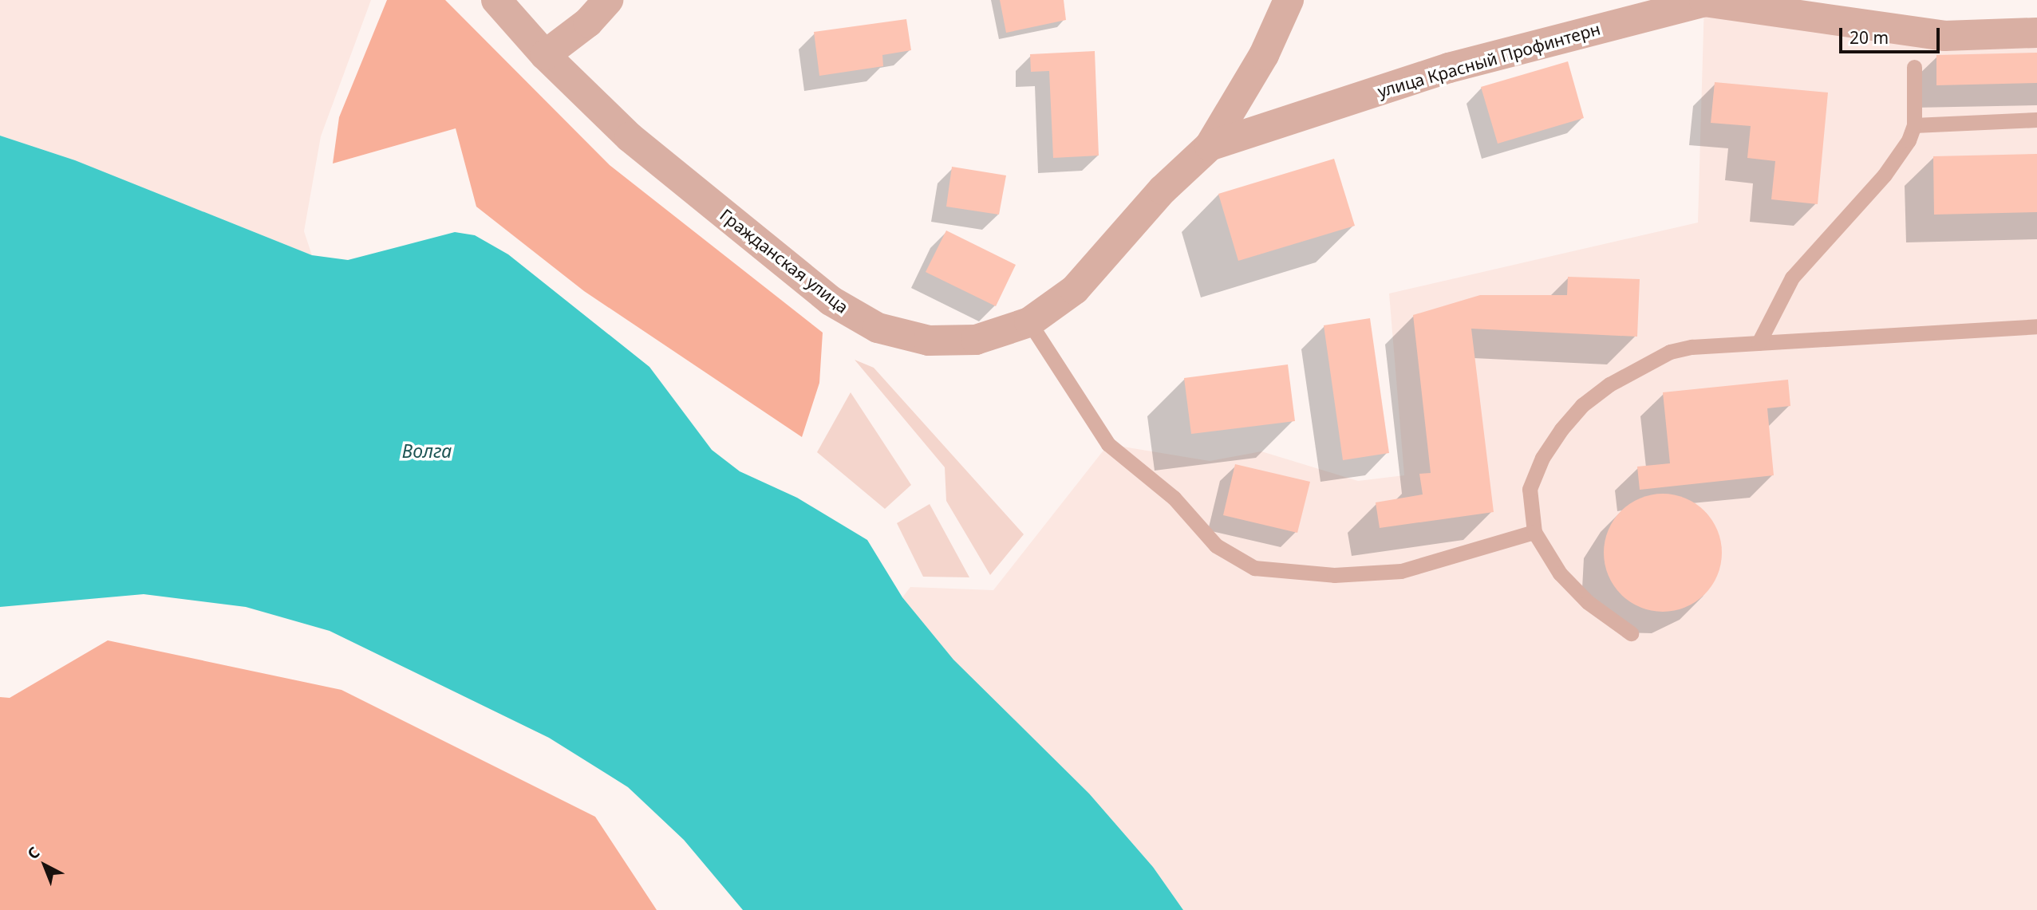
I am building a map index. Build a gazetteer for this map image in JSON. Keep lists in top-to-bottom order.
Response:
{
  "streets": {
    "street": ["улица Красный Профинтерн", "Гражданская улица"]
  },
  "crossings": [
    ["улица Красный Профинтерн", "Гражданская улица"]
  ],
  "water": ["Волга"],
  "scale_bar": "20 m",
  "north": "top left"
}
